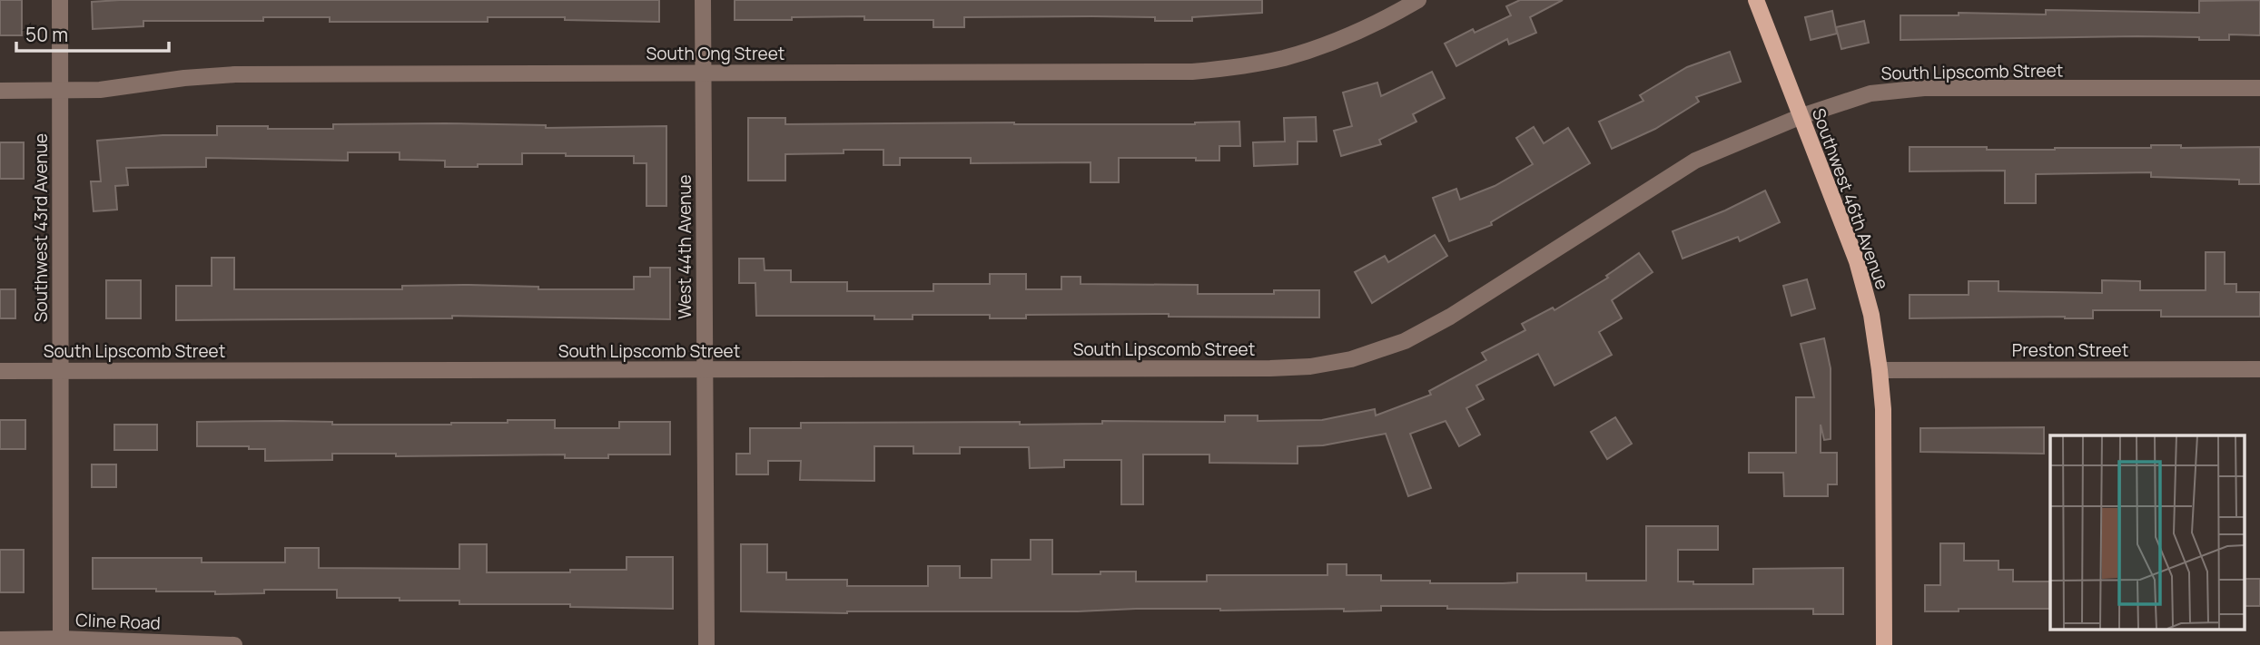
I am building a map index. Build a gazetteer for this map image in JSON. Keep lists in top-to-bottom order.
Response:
{
  "streets": {
    "main road": ["Southwest 46th Avenue"],
    "street": [
      "South Ong Street",
      "South Lipscomb Street",
      "Southwest 43rd Avenue",
      "West 44th Avenue",
      "Preston Street",
      "Cline Road"
    ]
  },
  "crossings": [
    ["South Ong Street", "Southwest 43rd Avenue"],
    ["South Ong Street", "West 44th Avenue"],
    ["South Lipscomb Street", "Southwest 46th Avenue"],
    ["South Lipscomb Street", "Southwest 43rd Avenue"],
    ["South Lipscomb Street", "West 44th Avenue"],
    ["Southwest 46th Avenue", "Preston Street"],
    ["Southwest 43rd Avenue", "Cline Road"]
  ],
  "scale_bar": "50 m"
}
